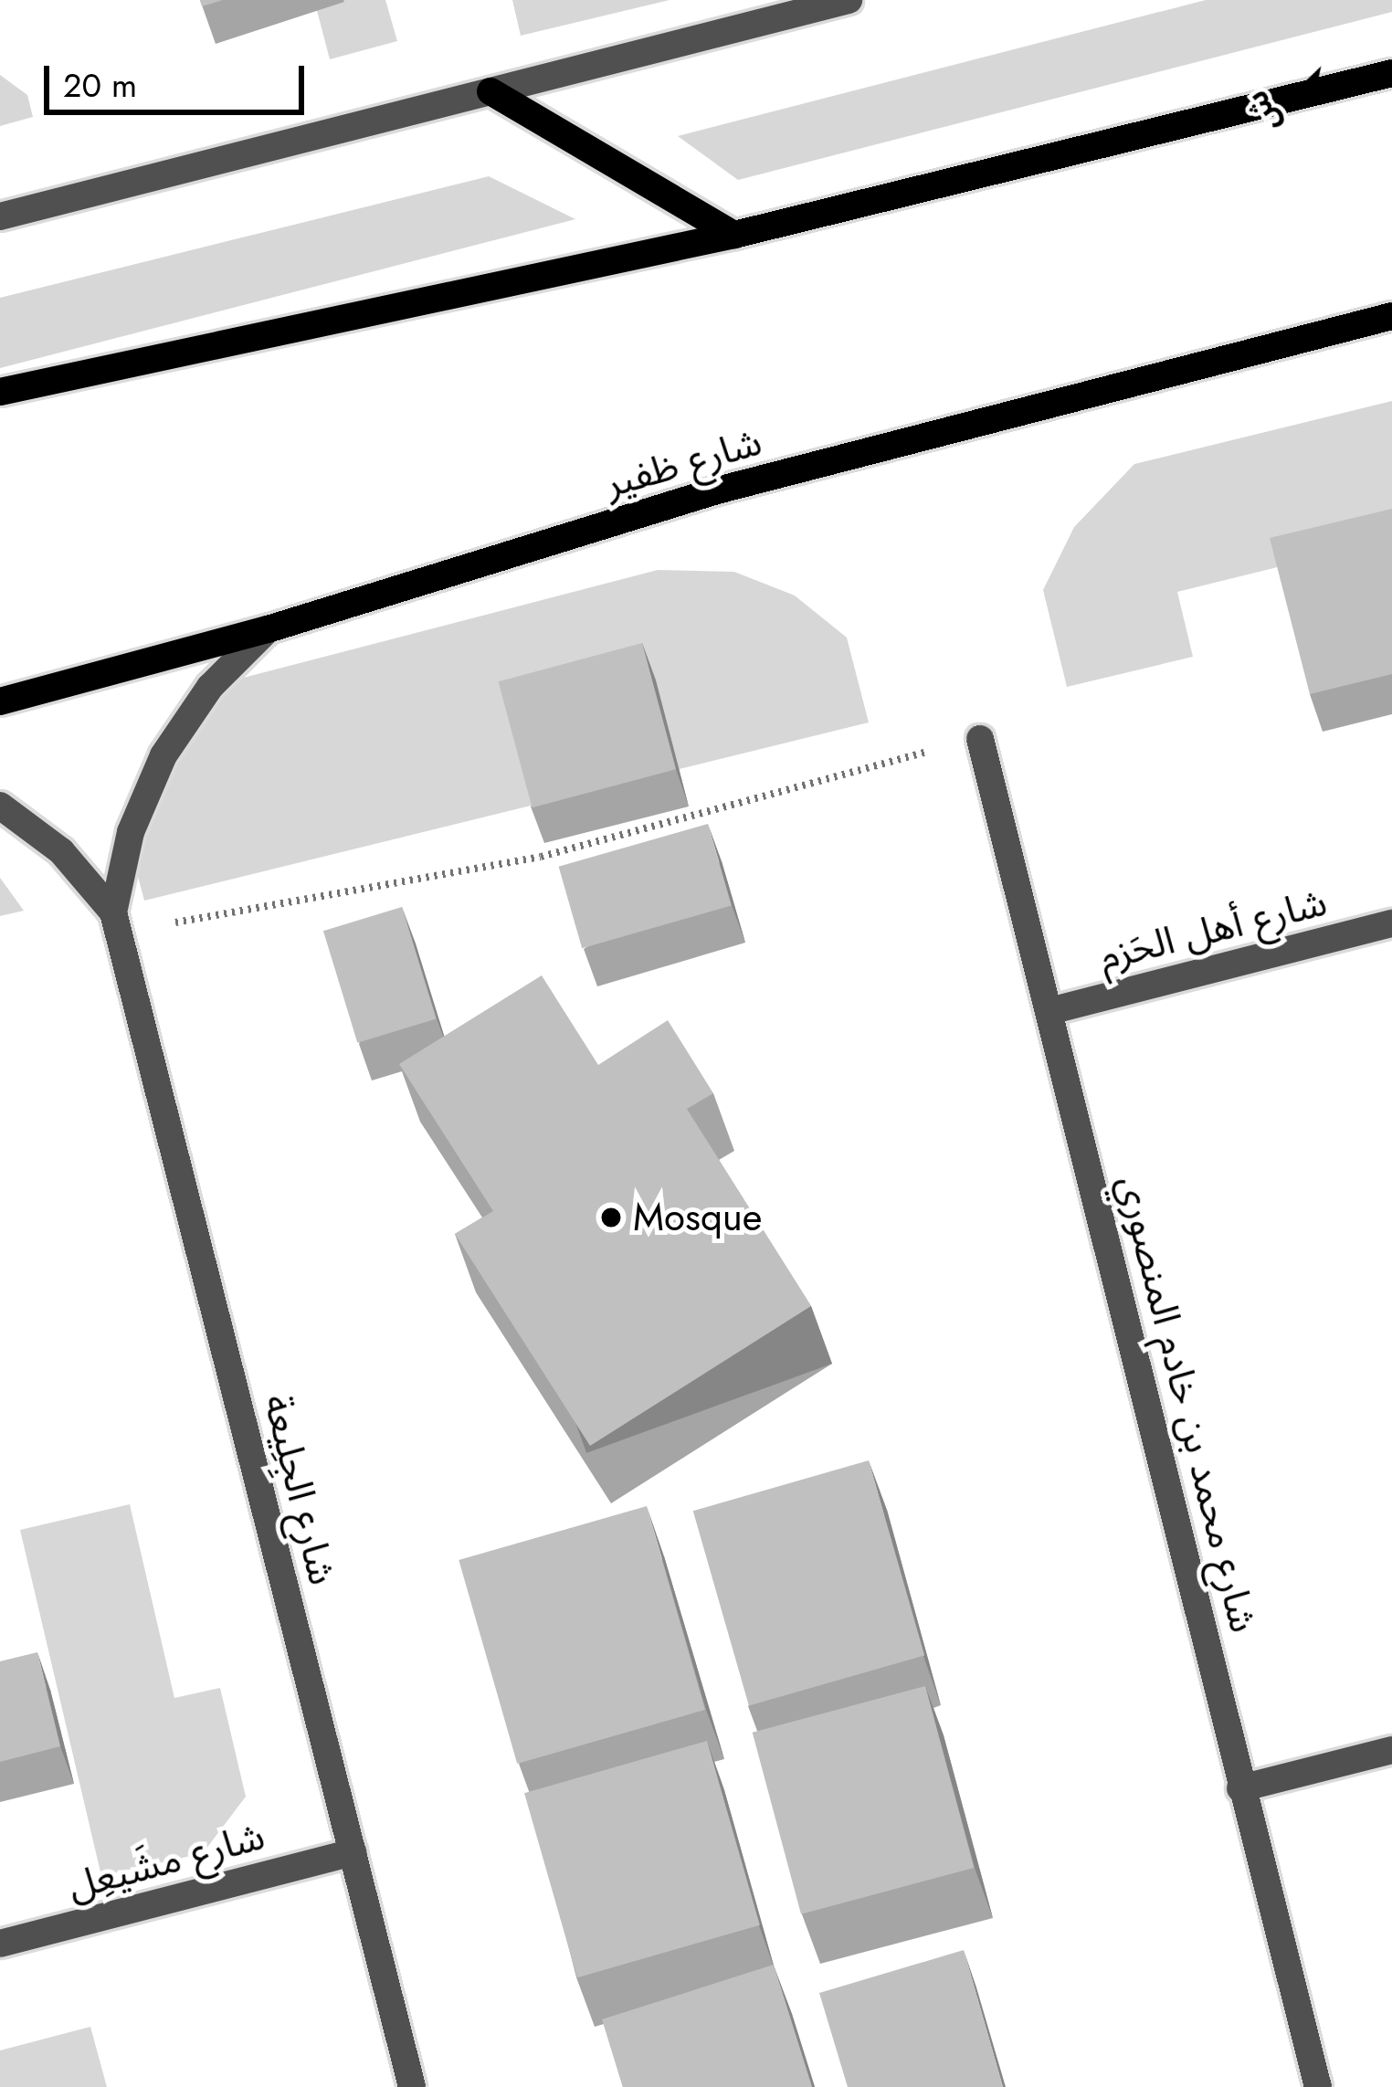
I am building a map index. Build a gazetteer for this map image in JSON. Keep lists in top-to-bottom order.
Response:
{
  "streets": {
    "main road": ["شارع ظفير"],
    "street": [
      "شارع أهل الحَزم",
      "شارع محمد بن خادم المنصوري",
      "شارع الجِلِيعة",
      "شارع مشَيعِل"
    ]
  },
  "crossings": [
    ["شارع ظفير", "شارع الجِلِيعة"],
    ["شارع أهل الحَزم", "شارع محمد بن خادم المنصوري"],
    ["شارع الجِلِيعة", "شارع مشَيعِل"]
  ],
  "places": ["Mosque"],
  "scale_bar": "20 m",
  "north": "bottom left"
}
